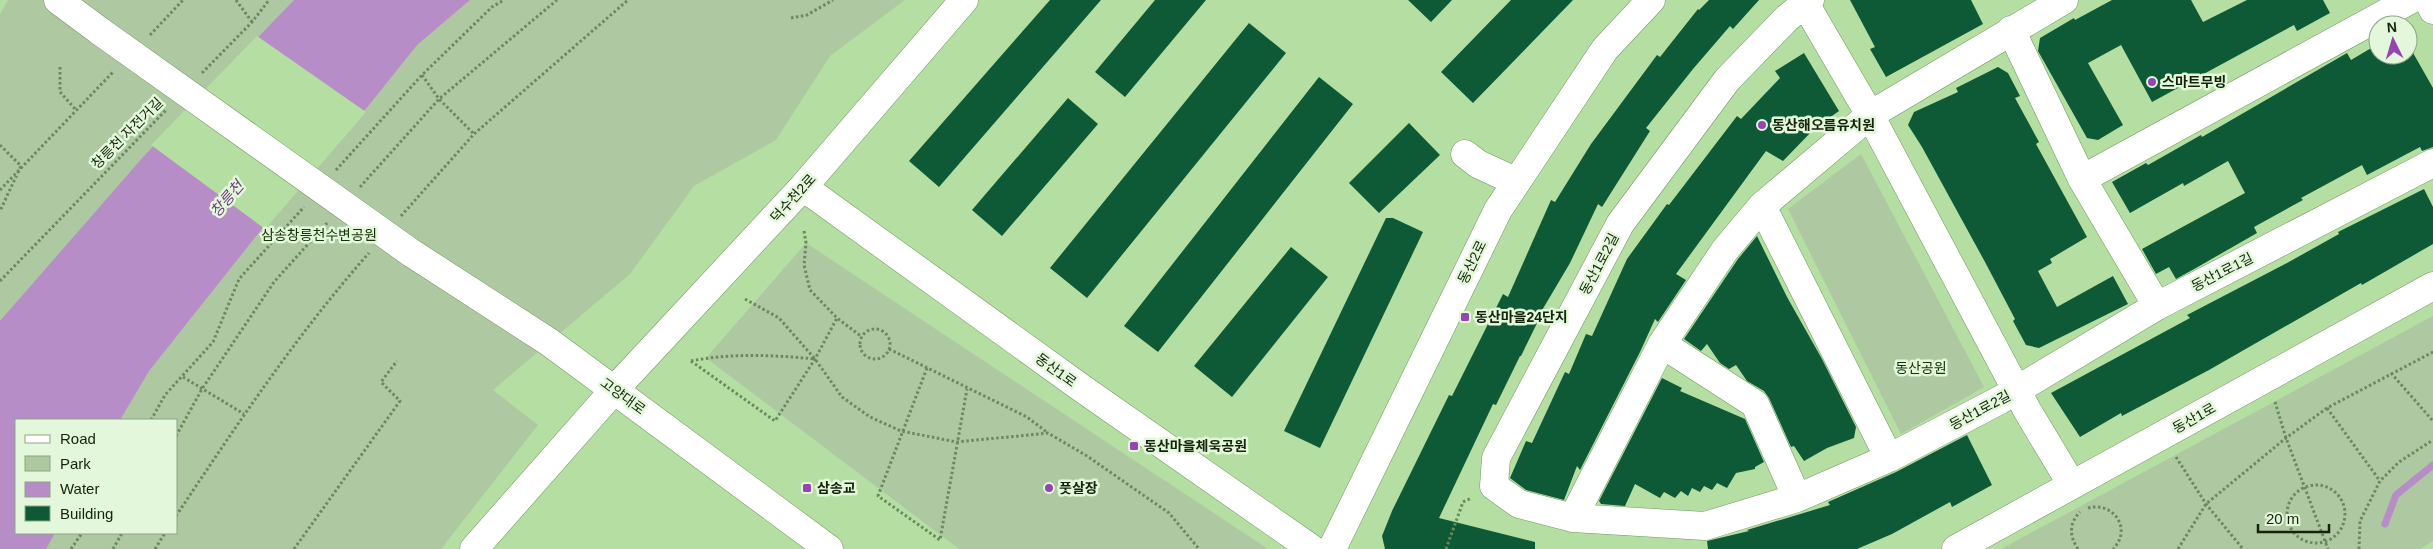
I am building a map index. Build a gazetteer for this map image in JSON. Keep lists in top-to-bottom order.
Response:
{
  "streets": {
    "street": [
      "덕수천2로",
      "동산2로",
      "동산1로2길",
      "동산1로1길",
      "동산1로",
      "고양대로"
    ],
    "path": ["창릉천 자전거길"]
  },
  "crossings": [
    ["덕수천2로", "동산1로"],
    ["덕수천2로", "고양대로"],
    ["동산1로2길", "동산1로1길"],
    ["동산1로2길", "동산1로"]
  ],
  "water": ["창릉천"],
  "parks": ["삼송창릉천수변공원", "동산공원"],
  "places": {
    "other": ["스마트무빙", "동산해오름유치원", "풋살장"],
    "transit": ["동산마을24단지", "동산마을체욱공원", "삼송교"]
  },
  "legend": [
    "Road",
    "Park",
    "Water",
    "Building"
  ],
  "scale_bar": "20 m",
  "north": "top"
}
